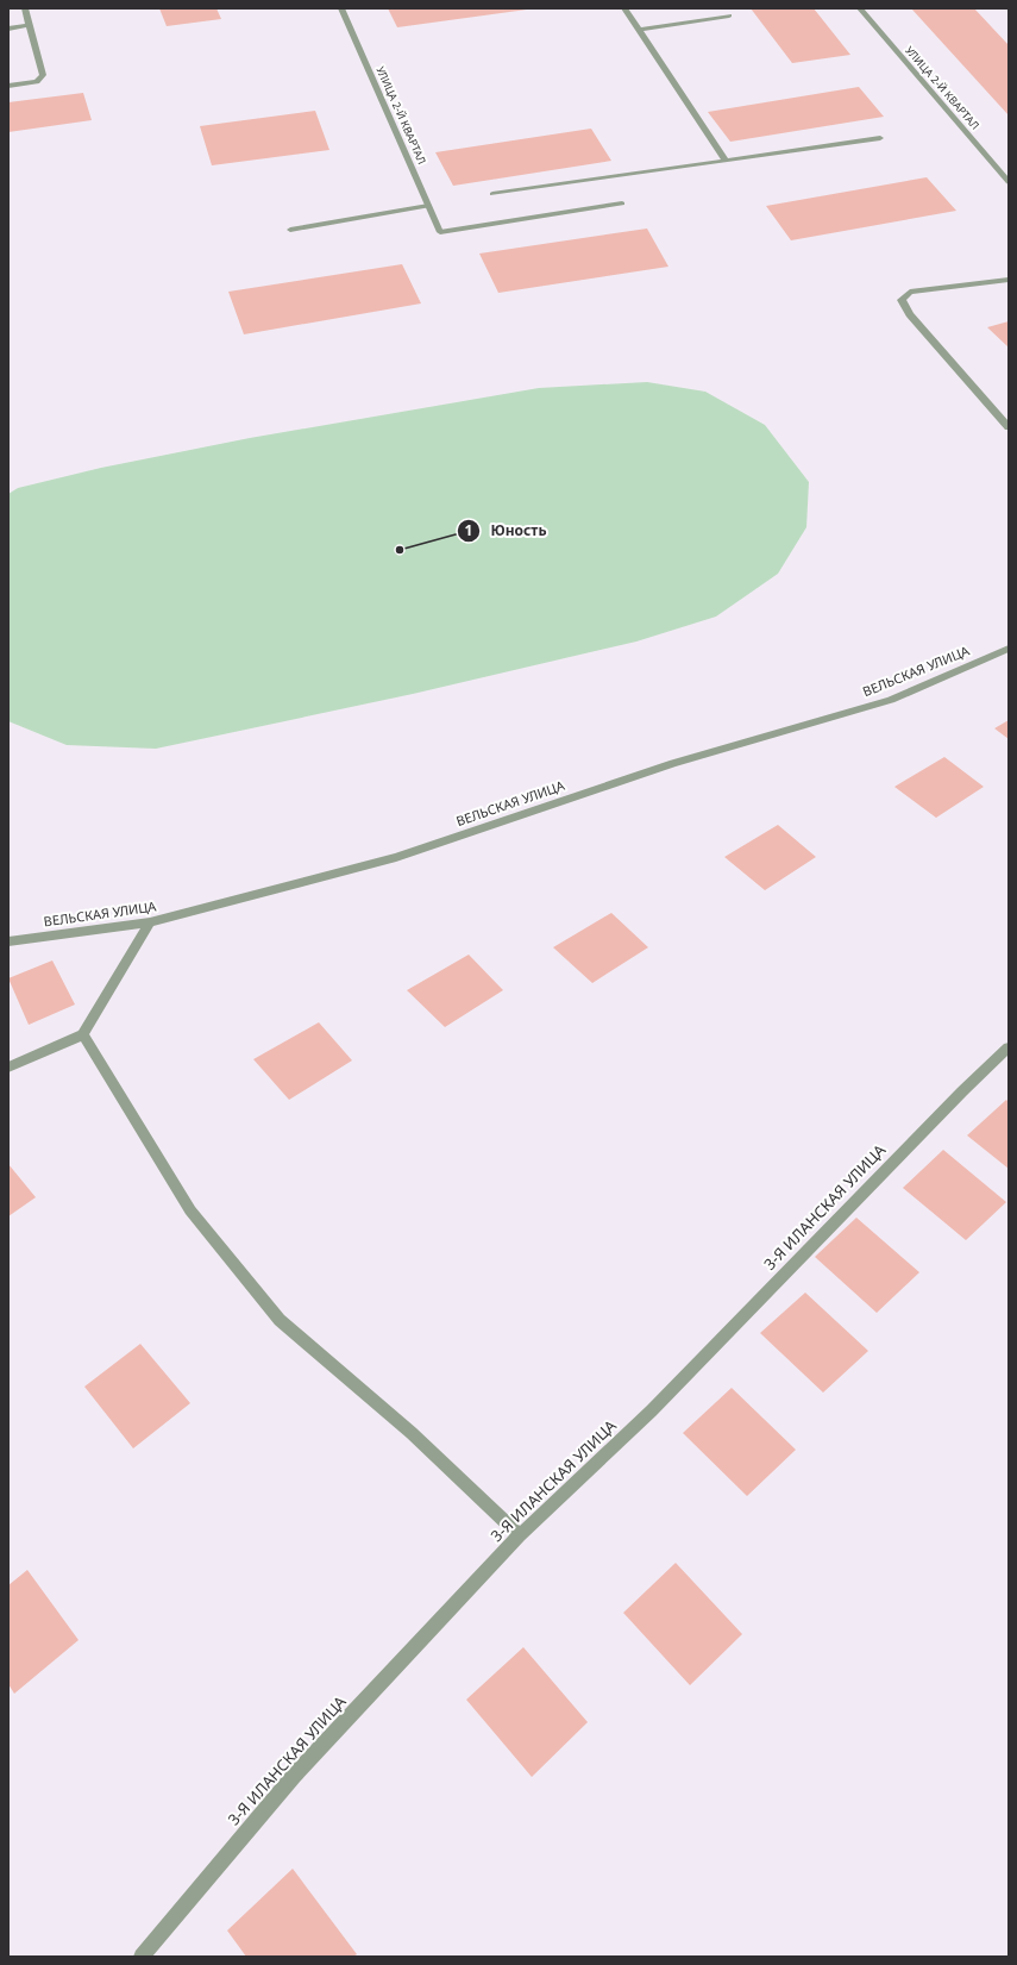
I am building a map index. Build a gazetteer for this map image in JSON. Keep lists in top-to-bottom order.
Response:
{
  "streets": {
    "street": ["УЛИЦА 2-Й КВАРТАЛ", "ВЕЛЬСКАЯ УЛИЦА", "3-Я ИЛАНСКАЯ УЛИЦА"]
  },
  "places": ["Юность"]
}
